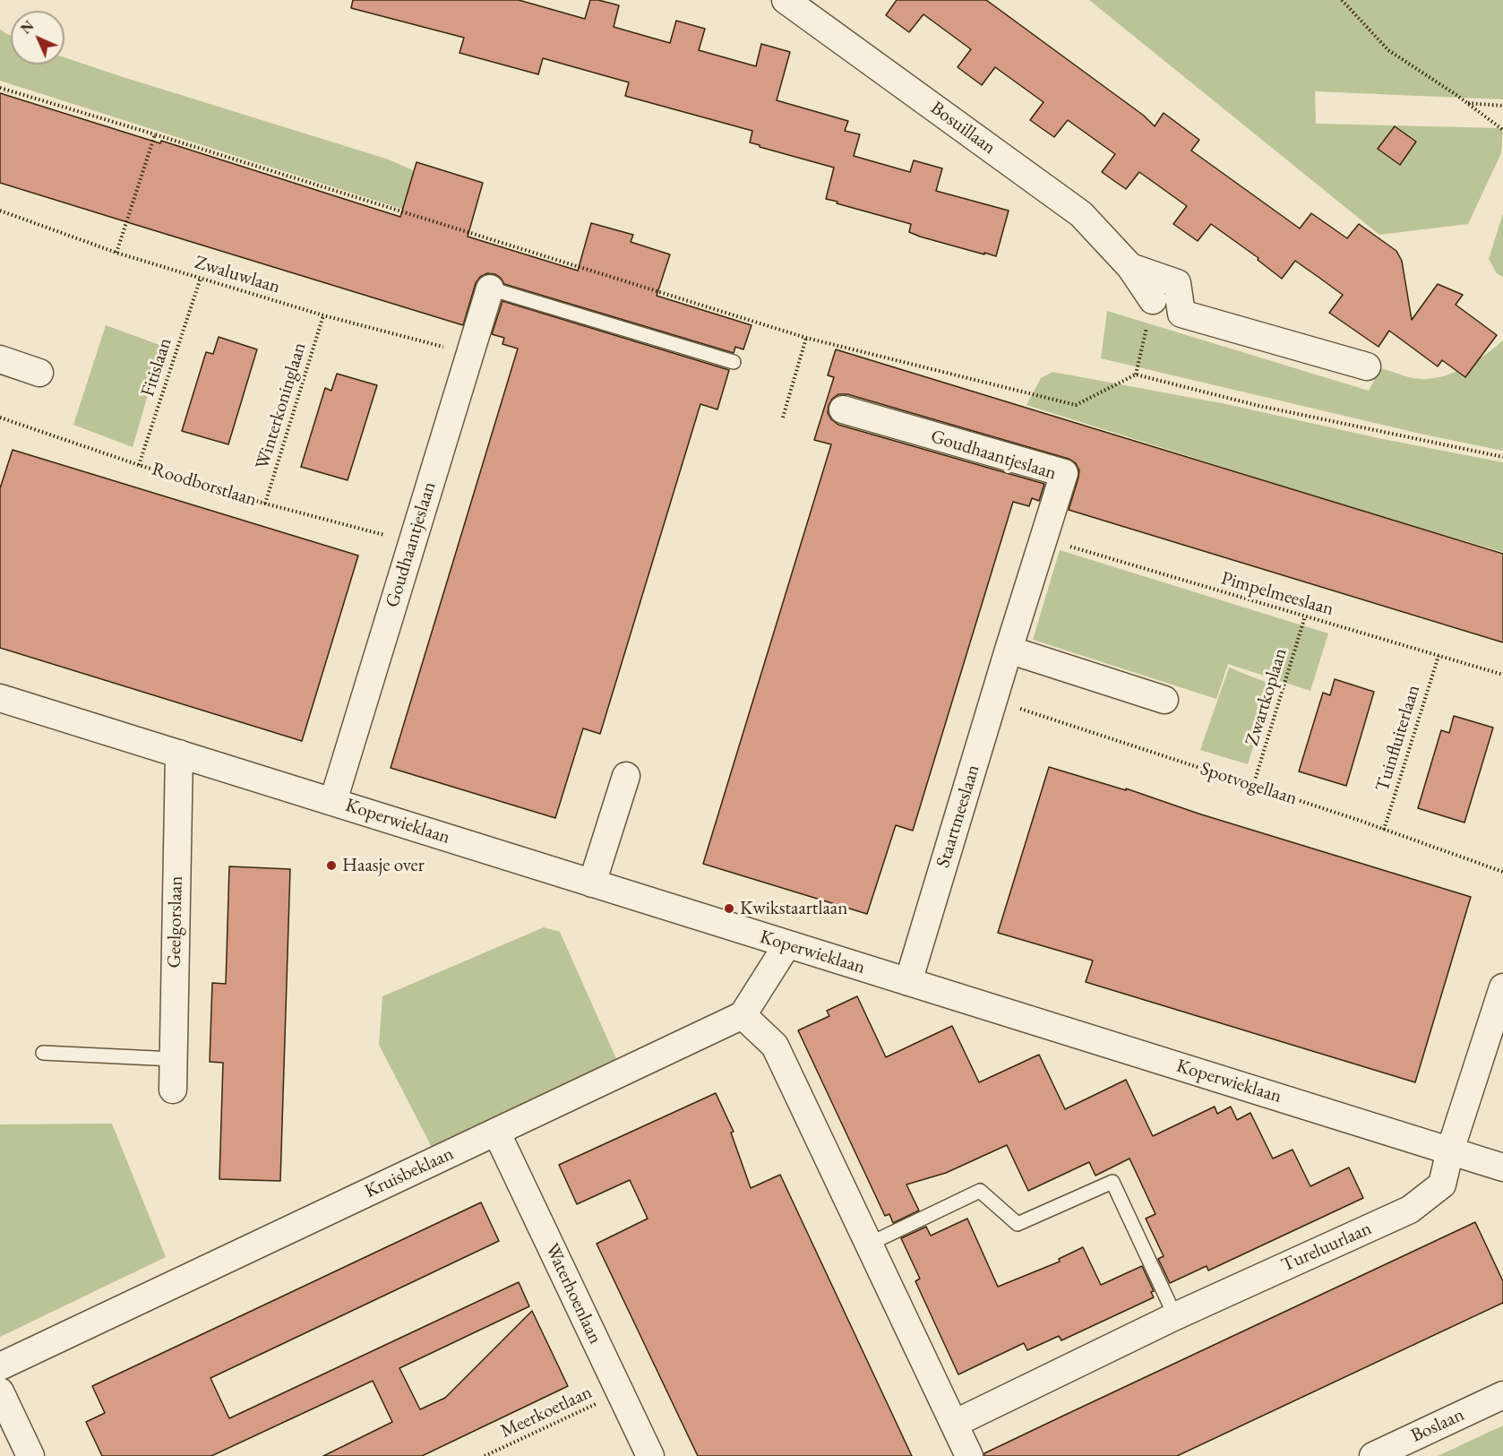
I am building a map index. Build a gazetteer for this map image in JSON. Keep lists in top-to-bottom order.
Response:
{
  "streets": {
    "street": [
      "Bosuillaan",
      "Goudhaantjeslaan",
      "Staartmeeslaan",
      "Koperwieklaan",
      "Geelgorslaan",
      "Kruisbeklaan",
      "Tureluurlaan",
      "Waterhoenlaan",
      "Boslaan"
    ],
    "path": [
      "Zwaluwlaan",
      "Fitislaan",
      "Winterkoninglaan",
      "Roodborstlaan",
      "Pimpelmeeslaan",
      "Zwartkoplaan",
      "Tuinfluiterlaan",
      "Spotvogellaan",
      "Meerkoetlaan"
    ]
  },
  "crossings": [
    ["Zwaluwlaan", "Fitislaan"],
    ["Zwaluwlaan", "Winterkoninglaan"],
    ["Zwaluwlaan", "Goudhaantjeslaan"],
    ["Fitislaan", "Roodborstlaan"],
    ["Winterkoninglaan", "Roodborstlaan"],
    ["Goudhaantjeslaan", "Roodborstlaan"],
    ["Goudhaantjeslaan", "Pimpelmeeslaan"],
    ["Goudhaantjeslaan", "Staartmeeslaan"],
    ["Goudhaantjeslaan", "Koperwieklaan"],
    ["Pimpelmeeslaan", "Zwartkoplaan"],
    ["Pimpelmeeslaan", "Tuinfluiterlaan"],
    ["Zwartkoplaan", "Spotvogellaan"],
    ["Tuinfluiterlaan", "Spotvogellaan"],
    ["Spotvogellaan", "Staartmeeslaan"],
    ["Staartmeeslaan", "Koperwieklaan"],
    ["Koperwieklaan", "Geelgorslaan"],
    ["Koperwieklaan", "Tureluurlaan"],
    ["Kruisbeklaan", "Waterhoenlaan"],
    ["Waterhoenlaan", "Meerkoetlaan"]
  ],
  "places": ["Haasje over", "Kwikstaartlaan"],
  "north": "top left"
}
